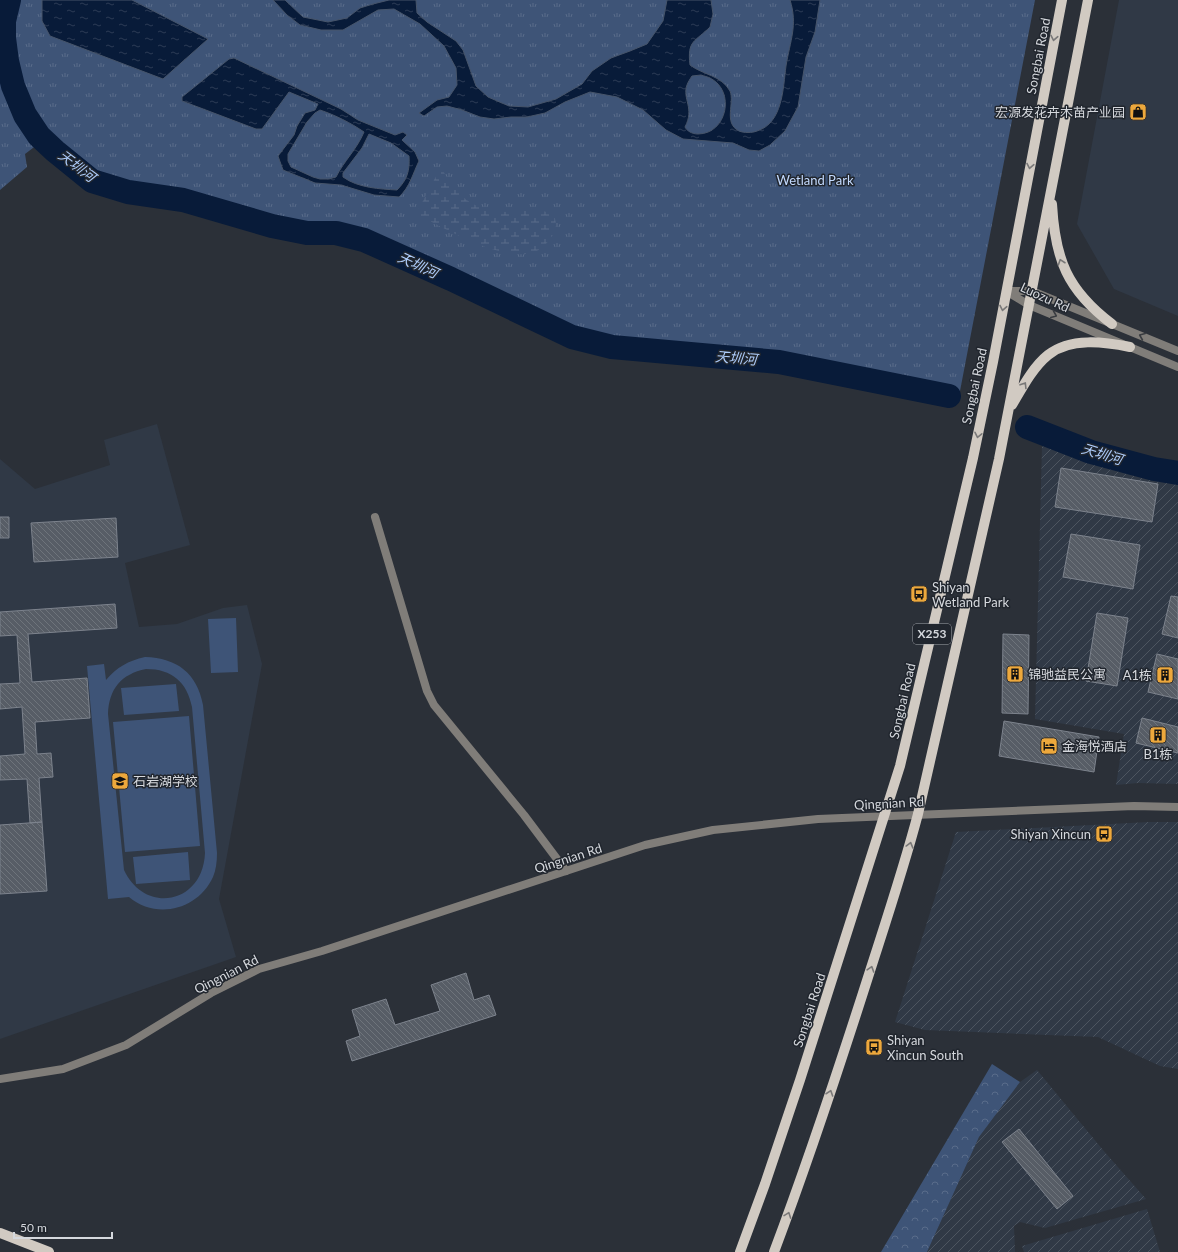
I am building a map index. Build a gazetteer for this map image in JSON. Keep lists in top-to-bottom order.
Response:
{
  "streets": {
    "main road": ["Songbai Road", "X253"],
    "street": ["Luozu Rd", "Qingnian Rd"]
  },
  "crossings": [
    ["Songbai Road", "Luozu Rd"],
    ["Songbai Road", "Qingnian Rd"],
    ["Luozu Rd", "X253"],
    ["X253", "Qingnian Rd"]
  ],
  "water": ["天圳河"],
  "parks": ["Wetland Park"],
  "places": {
    "shop": ["宏源发花卉木苗产业园"],
    "bus stop": ["Shiyan Wetland Park", "Shiyan Xincun", "Shiyan Xincun South"],
    "building": ["锦驰益民公寓", "A1栋", "B1栋"],
    "hotel": ["金海悦酒店"],
    "school or university": ["石岩湖学校"]
  },
  "scale_bar": "50 m"
}
